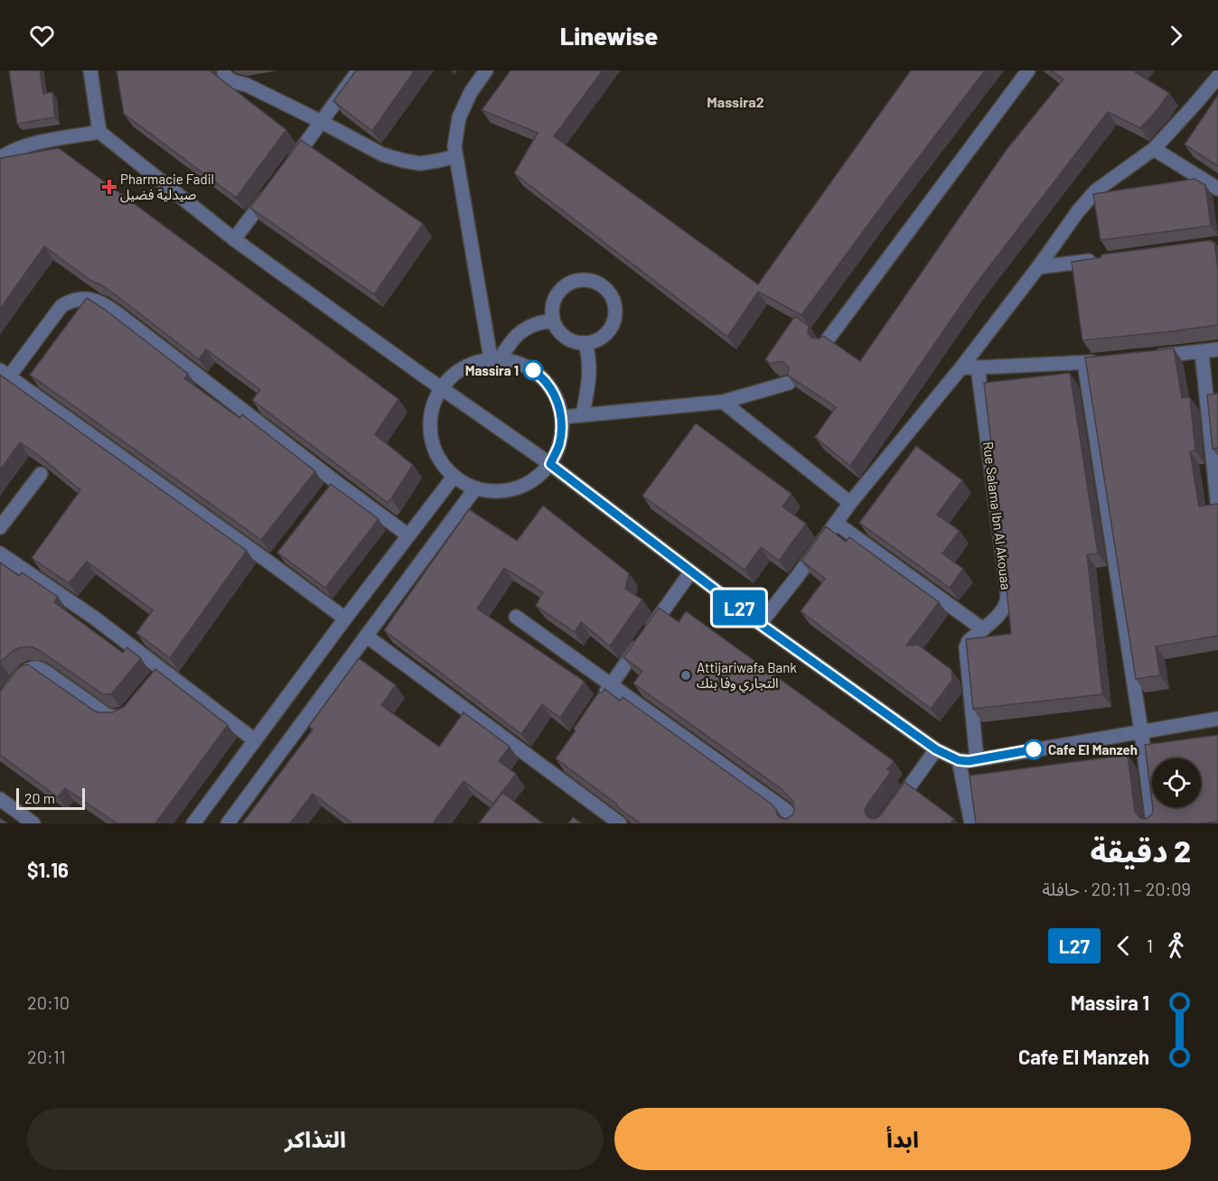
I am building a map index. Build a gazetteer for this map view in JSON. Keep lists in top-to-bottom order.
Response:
{
  "streets": {
    "street": ["Rue Salama Ibn Al Akouaa"]
  },
  "districts": ["Massira2"],
  "places": {
    "health": ["Pharmacie Fadil صيدلية فضيل"],
    "other": ["Massira 1", "Attijariwafa Bank التجاري وفا بنك", "Cafe El Manzeh"]
  },
  "lines": ["bus line L27"],
  "scale_bar": "20 m",
  "page": {
    "header": "Linewise",
    "on_map": "L27",
    "scale": "20 m",
    "heading": ["2 دقيقة", "20:09 – 20:11 · حافلة", "$1.16"],
    "legs": ["1", "L27"],
    "list": [
      {
        "name": "Massira 1",
        "value": "20:10"
      },
      {
        "name": "Cafe El Manzeh",
        "value": "20:11"
      }
    ],
    "buttons": ["ابدأ", "التذاكر"]
  }
}
